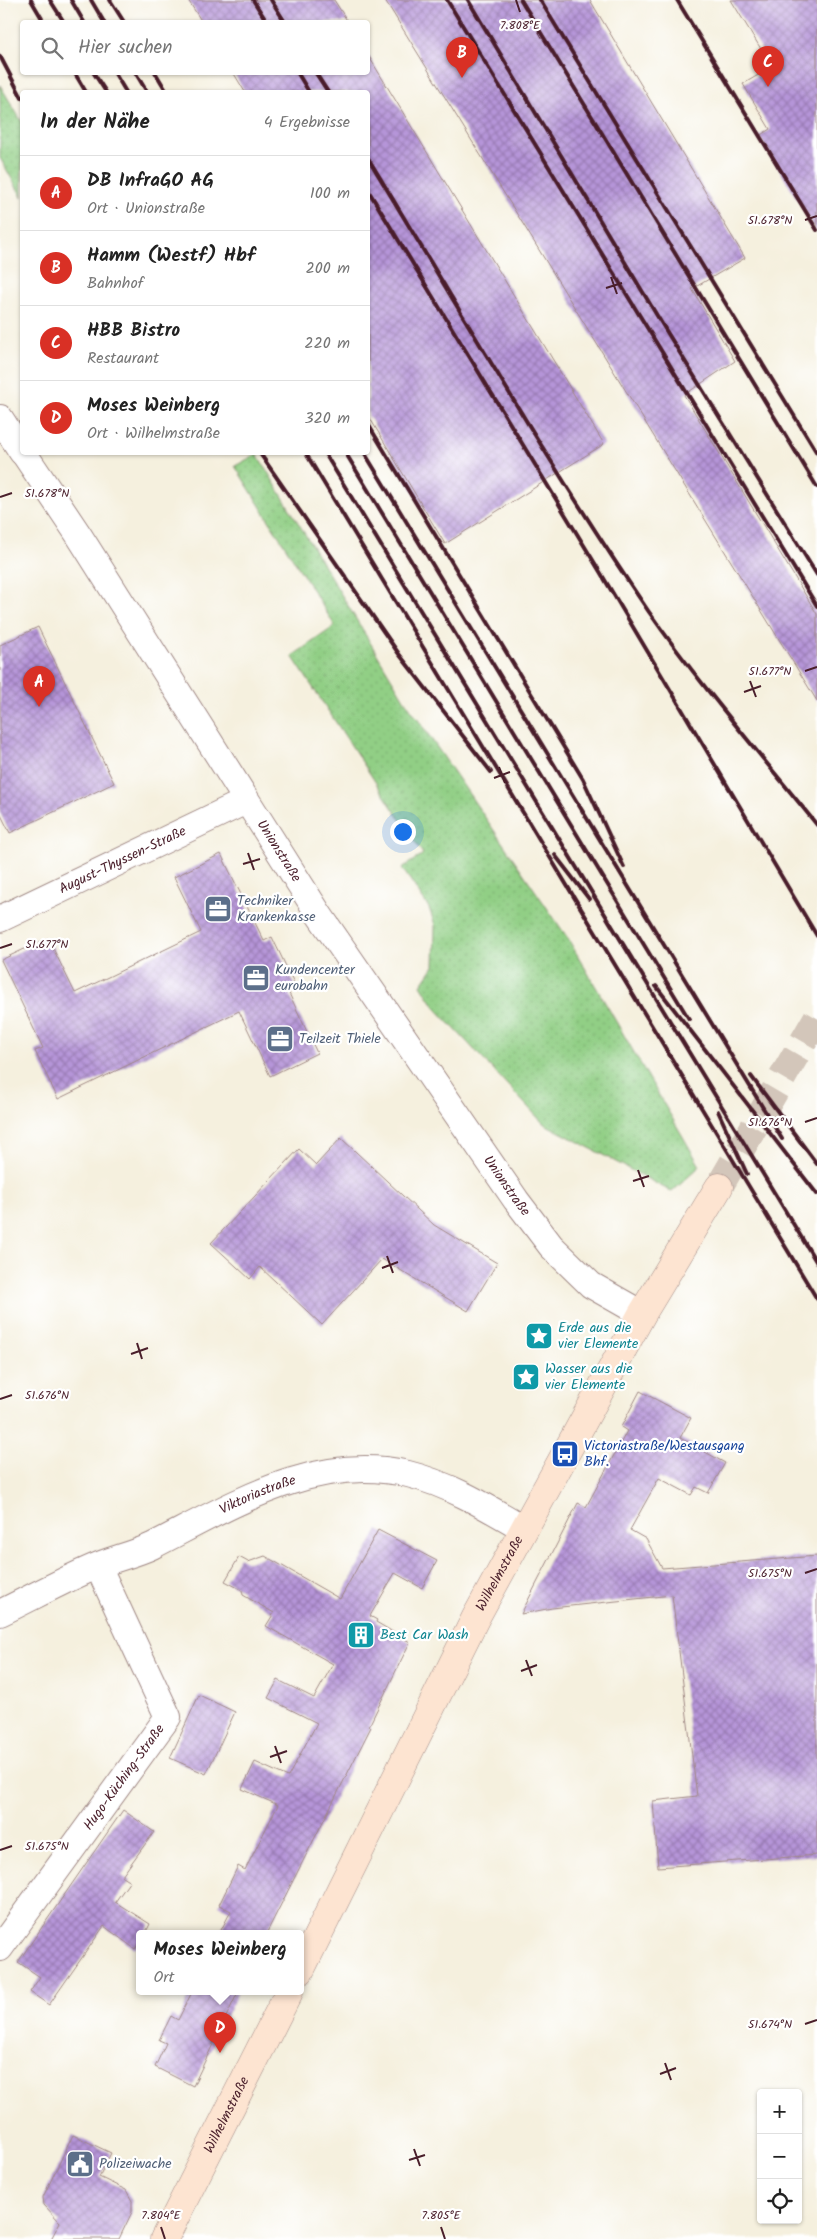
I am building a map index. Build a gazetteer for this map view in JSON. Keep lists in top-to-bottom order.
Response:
{
  "streets": {
    "main road": ["Wilhelmstraße"],
    "street": [
      "Unionstraße",
      "August-Thyssen-Straße",
      "Viktoriastraße",
      "Hugo-Küching-Straße"
    ]
  },
  "crossings": [
    ["Unionstraße", "August-Thyssen-Straße"],
    ["Unionstraße", "Wilhelmstraße"],
    ["Viktoriastraße", "Wilhelmstraße"],
    ["Viktoriastraße", "Hugo-Küching-Straße"]
  ],
  "places": {
    "office": ["Techniker Krankenkasse", "Kundencenter eurobahn", "Teilzeit Thiele"],
    "place": ["Erde aus die vier Elemente", "Wasser aus die vier Elemente"],
    "bus stop": ["Victoriastraße/Westausgang Bhf."],
    "building": ["Best Car Wash"],
    "public building": ["Polizeiwache"]
  },
  "page": {
    "search": "Hier suchen",
    "pins": [
      "B",
      "C",
      "A",
      "D"
    ],
    "heading": ["In der Nähe", "4 Ergebnisse"],
    "list": [
      {
        "mark": "A",
        "name": "DB InfraGO AG",
        "note": "Ort · Unionstraße",
        "value": "100 m"
      },
      {
        "mark": "B",
        "name": "Hamm (Westf) Hbf",
        "note": "Bahnhof",
        "value": "200 m"
      },
      {
        "mark": "C",
        "name": "HBB Bistro",
        "note": "Restaurant",
        "value": "220 m"
      },
      {
        "mark": "D",
        "name": "Moses Weinberg",
        "note": "Ort · Wilhelmstraße",
        "value": "320 m"
      }
    ],
    "popup": ["Moses Weinberg", "Ort"],
    "map_buttons": ["+", "−"]
  },
  "coordinates": [
    "7.808°E",
    "51.678°N",
    "51.677°N",
    "51.676°N",
    "51.675°N",
    "51.674°N",
    "7.804°E",
    "7.805°E"
  ]
}
